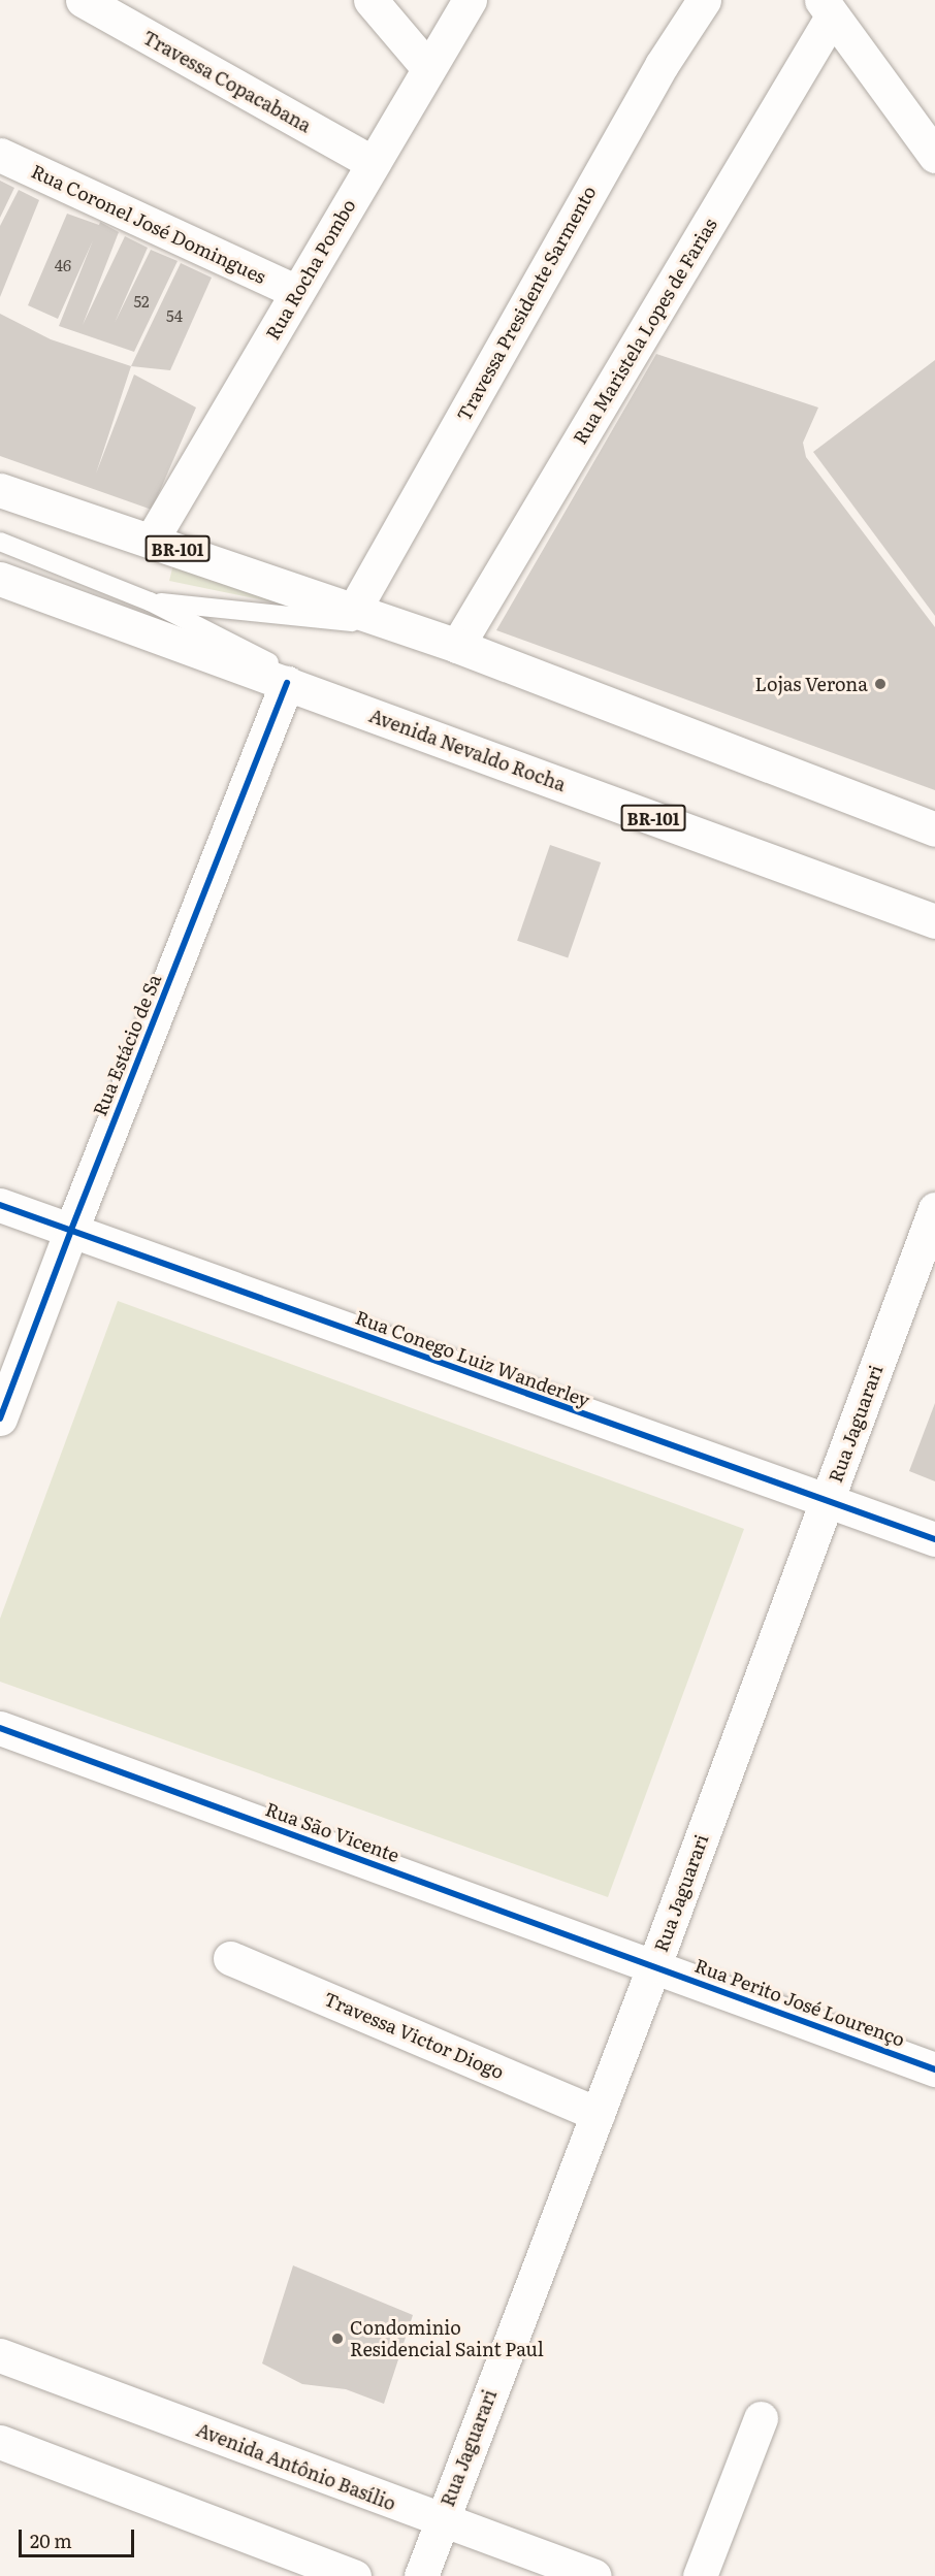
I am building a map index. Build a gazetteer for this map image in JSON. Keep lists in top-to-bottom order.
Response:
{
  "streets": {
    "main road": [
      "Travessa Copacabana",
      "Rua Coronel José Domingues",
      "Rua Rocha Pombo",
      "Travessa Presidente Sarmento",
      "Rua Maristela Lopes de Farias",
      "BR-101",
      "Avenida Nevaldo Rocha",
      "Rua Estácio de Sa",
      "Rua Conego Luiz Wanderley",
      "Rua Jaguarari",
      "Rua São Vicente",
      "Rua Perito José Lourenço",
      "Travessa Victor Diogo",
      "Avenida Antônio Basílio"
    ]
  },
  "crossings": [
    ["Travessa Copacabana", "Rua Rocha Pombo"],
    ["Rua Coronel José Domingues", "Rua Rocha Pombo"],
    ["Rua Rocha Pombo", "BR-101"],
    ["Travessa Presidente Sarmento", "BR-101"],
    ["Rua Maristela Lopes de Farias", "BR-101"],
    ["Avenida Nevaldo Rocha", "Rua Estácio de Sa"],
    ["Rua Estácio de Sa", "Rua Conego Luiz Wanderley"],
    ["Rua Conego Luiz Wanderley", "Rua Jaguarari"],
    ["Rua Jaguarari", "Rua São Vicente"],
    ["Rua Jaguarari", "Rua Perito José Lourenço"],
    ["Rua Jaguarari", "Travessa Victor Diogo"],
    ["Rua Jaguarari", "Avenida Antônio Basílio"],
    ["Rua São Vicente", "Rua Perito José Lourenço"]
  ],
  "places": ["Lojas Verona", "Condominio Residencial Saint Paul"],
  "house_numbers": ["46", "52", "54"],
  "scale_bar": "20 m"
}
